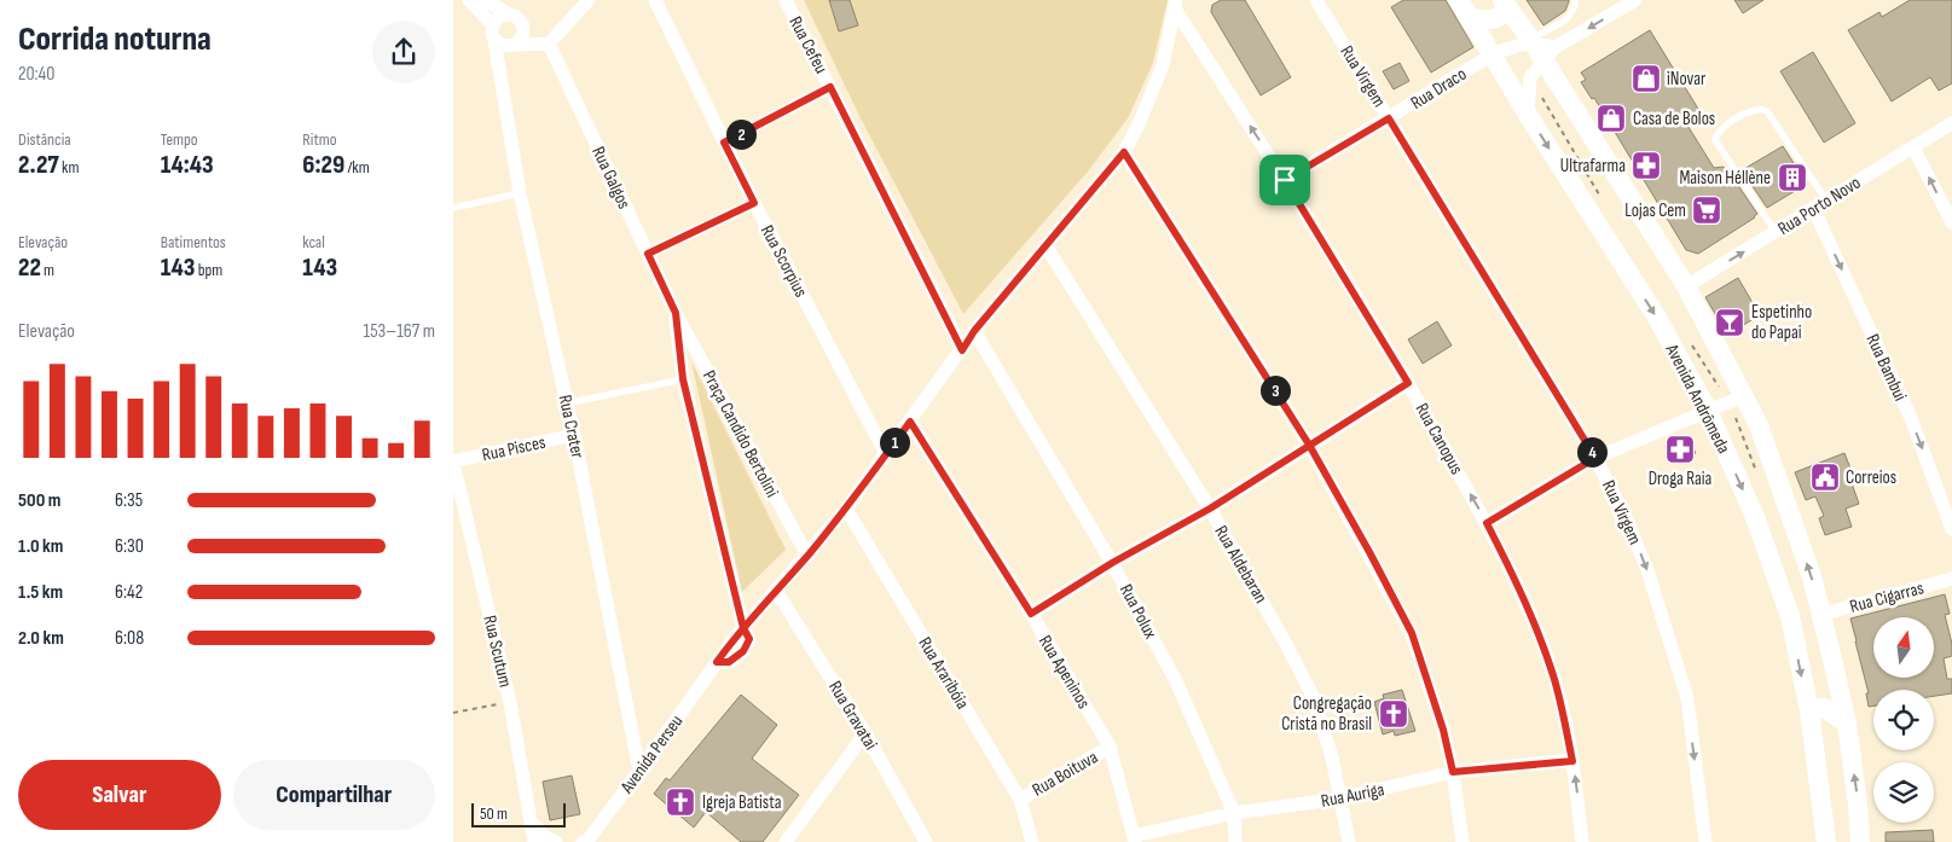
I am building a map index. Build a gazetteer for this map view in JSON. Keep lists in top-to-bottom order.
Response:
{
  "streets": {
    "main road": ["Avenida Andrômeda"],
    "street": [
      "Rua Cefeu",
      "Rua Virgem",
      "Rua Draco",
      "Rua Galgos",
      "Rua Porto Novo",
      "Rua Scorpius",
      "Rua Bambui",
      "Rua Crater",
      "Praça Candido Bertolini",
      "Rua Canopus",
      "Rua Pisces",
      "Rua Aldebaran",
      "Rua Cigarras",
      "Rua Polux",
      "Rua Scutum",
      "Rua Apeninos",
      "Rua Araribóia",
      "Rua Gravatai",
      "Avenida Perseu",
      "Rua Boituva",
      "Rua Auriga"
    ]
  },
  "crossings": [
    ["Rua Virgem", "Rua Draco"],
    ["Rua Draco", "Avenida Andrômeda"],
    ["Rua Draco", "Rua Canopus"],
    ["Rua Galgos", "Praça Candido Bertolini"],
    ["Rua Porto Novo", "Rua Bambui"],
    ["Rua Crater", "Rua Pisces"],
    ["Rua Crater", "Avenida Perseu"],
    ["Rua Canopus", "Rua Auriga"],
    ["Rua Pisces", "Rua Scutum"],
    ["Rua Aldebaran", "Rua Auriga"],
    ["Rua Polux", "Rua Auriga"],
    ["Rua Apeninos", "Rua Boituva"],
    ["Rua Apeninos", "Rua Auriga"],
    ["Rua Araribóia", "Rua Boituva"]
  ],
  "one_way": ["Rua Virgem", "Rua Bambui"],
  "places": {
    "shop": ["iNovar", "Casa de Bolos"],
    "pharmacy": ["Ultrafarma", "Droga Raia"],
    "building": ["Maison Héllène"],
    "supermarket": ["Lojas Cem"],
    "bar": ["Espetinho do Papai"],
    "public building": ["Correios"],
    "church": ["Congregação Cristã no Brasil", "Igreja Batista"]
  },
  "scale_bar": "50 m",
  "north": "top",
  "page": {
    "heading": ["Corrida noturna", "20:40"],
    "stats": [
      ["Distância", "2.27 km"],
      ["Tempo", "14:43"],
      ["Ritmo", "6:29 /km"],
      ["Elevação", "22 m"],
      ["Batimentos", "143 bpm"],
      ["kcal", "143"]
    ],
    "pins": [
      "2",
      "3",
      "1",
      "4"
    ],
    "chart": ["Elevação", "153–167 m"],
    "list": [
      {
        "name": "500 m",
        "note": "6:35"
      },
      {
        "name": "1.0 km",
        "note": "6:30"
      },
      {
        "name": "1.5 km",
        "note": "6:42"
      },
      {
        "name": "2.0 km",
        "note": "6:08"
      }
    ],
    "buttons": ["Salvar", "Compartilhar"],
    "scale": "50 m"
  }
}
